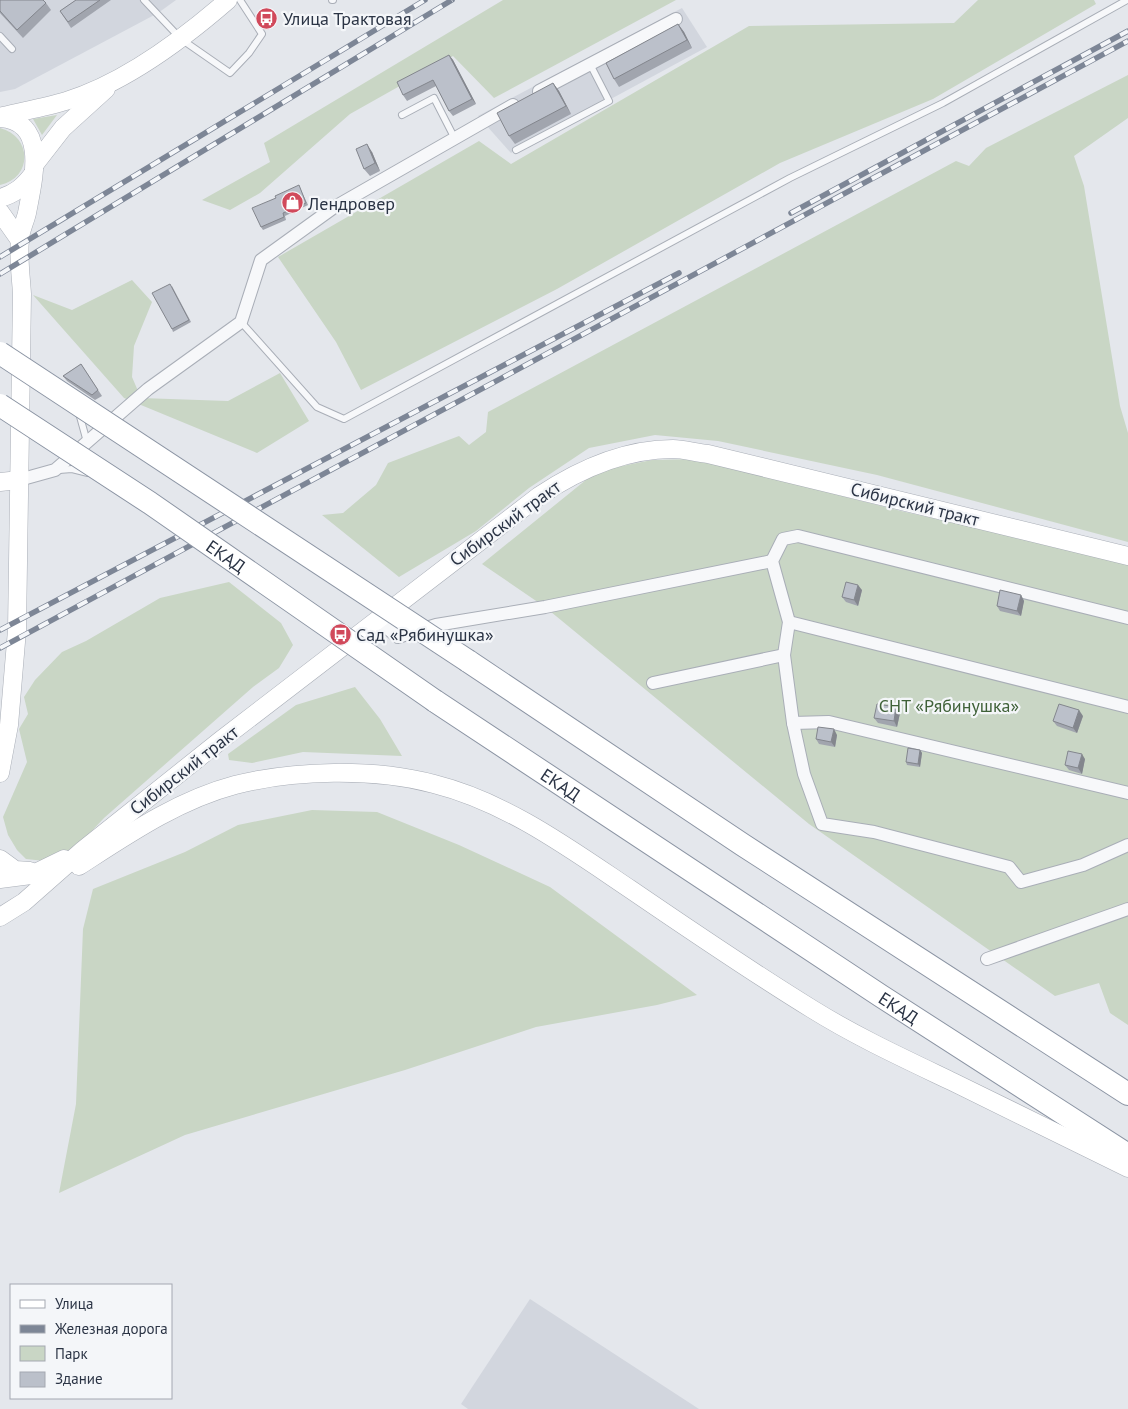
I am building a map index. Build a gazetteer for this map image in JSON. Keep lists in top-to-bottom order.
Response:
{
  "streets": {
    "highway": ["ЕКАД"],
    "main road": ["Сибирский тракт"]
  },
  "parks": ["СНТ «Рябинушка»"],
  "places": {
    "bus stop": ["Улица Трактовая", "Сад «Рябинушка»"],
    "shop": ["Лендровер"]
  },
  "legend": [
    "Улица",
    "Железная дорога",
    "Парк",
    "Здание"
  ]
}
